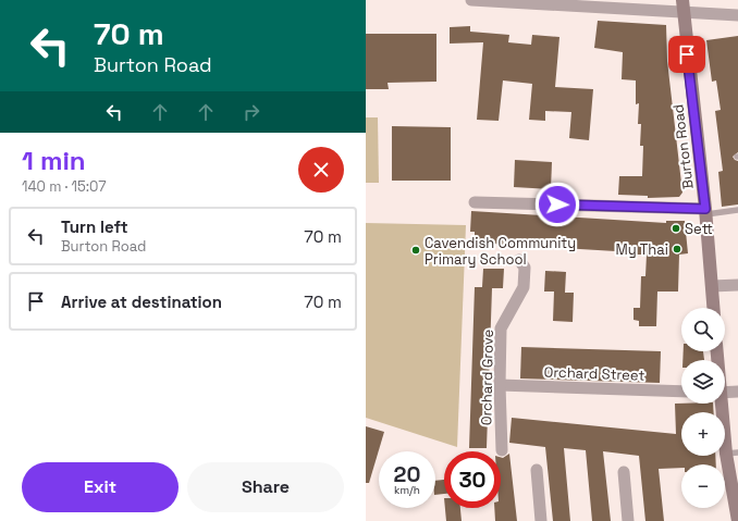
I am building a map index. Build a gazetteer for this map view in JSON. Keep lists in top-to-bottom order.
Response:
{
  "streets": {
    "street": ["Burton Road", "Orchard Street", "Orchard Grove"]
  },
  "crossings": [
    ["Orchard Street", "Orchard Grove"]
  ],
  "places": ["Sett", "My Thai", "Cavendish Community Primary School"],
  "page": {
    "turn": ["70 m", "Burton Road"],
    "heading": ["1 min", "140 m · 15:07"],
    "list": [
      {
        "name": "Turn left",
        "note": "Burton Road",
        "value": "70 m"
      },
      {
        "name": "Arrive at destination",
        "value": "70 m"
      }
    ],
    "map_buttons": ["+", "−"],
    "speed": "20 km/h",
    "limit": "30",
    "buttons": ["Exit", "Share"]
  }
}
